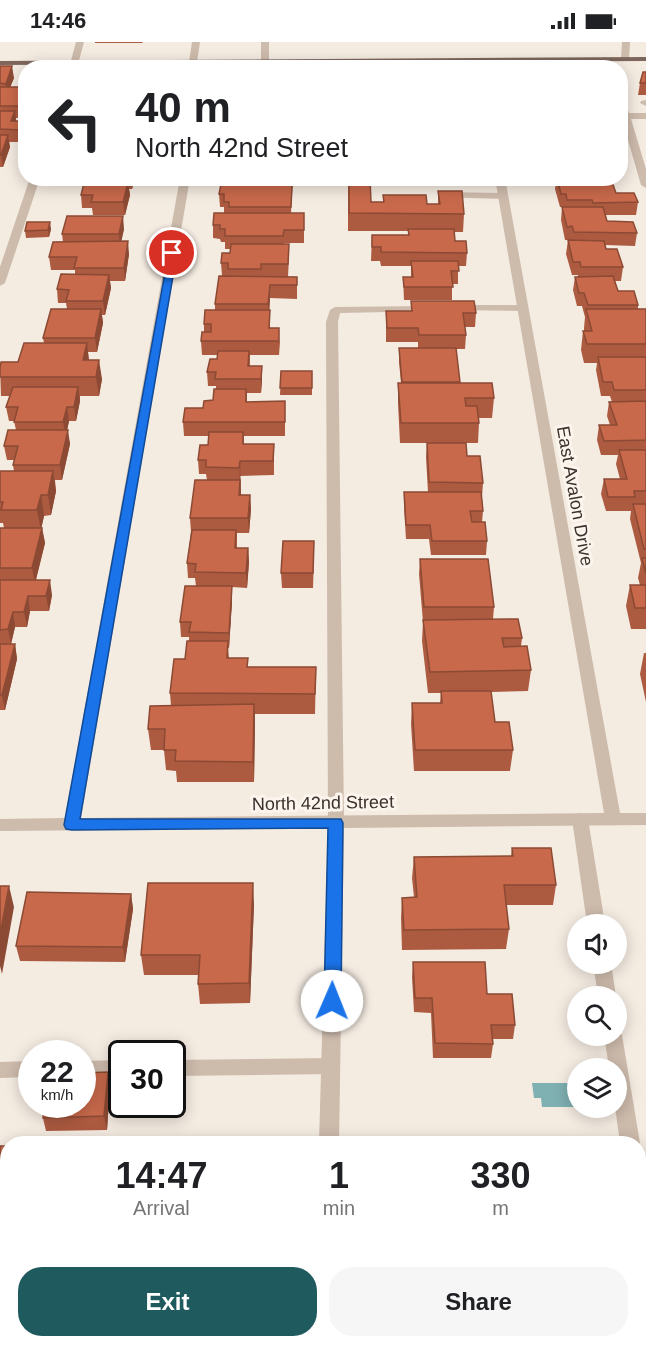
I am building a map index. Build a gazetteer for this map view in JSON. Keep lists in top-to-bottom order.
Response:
{
  "streets": {
    "street": ["East Avalon Drive", "North 42nd Street"]
  },
  "crossings": [
    ["East Avalon Drive", "North 42nd Street"]
  ],
  "page": {
    "status": "14:46",
    "turn": ["40 m", "North 42nd Street"],
    "speed": "22 km/h",
    "limit": "30",
    "eta": [
      "14:47",
      "Arrival",
      "1",
      "min",
      "330",
      "m"
    ],
    "buttons": ["Exit", "Share"]
  }
}
